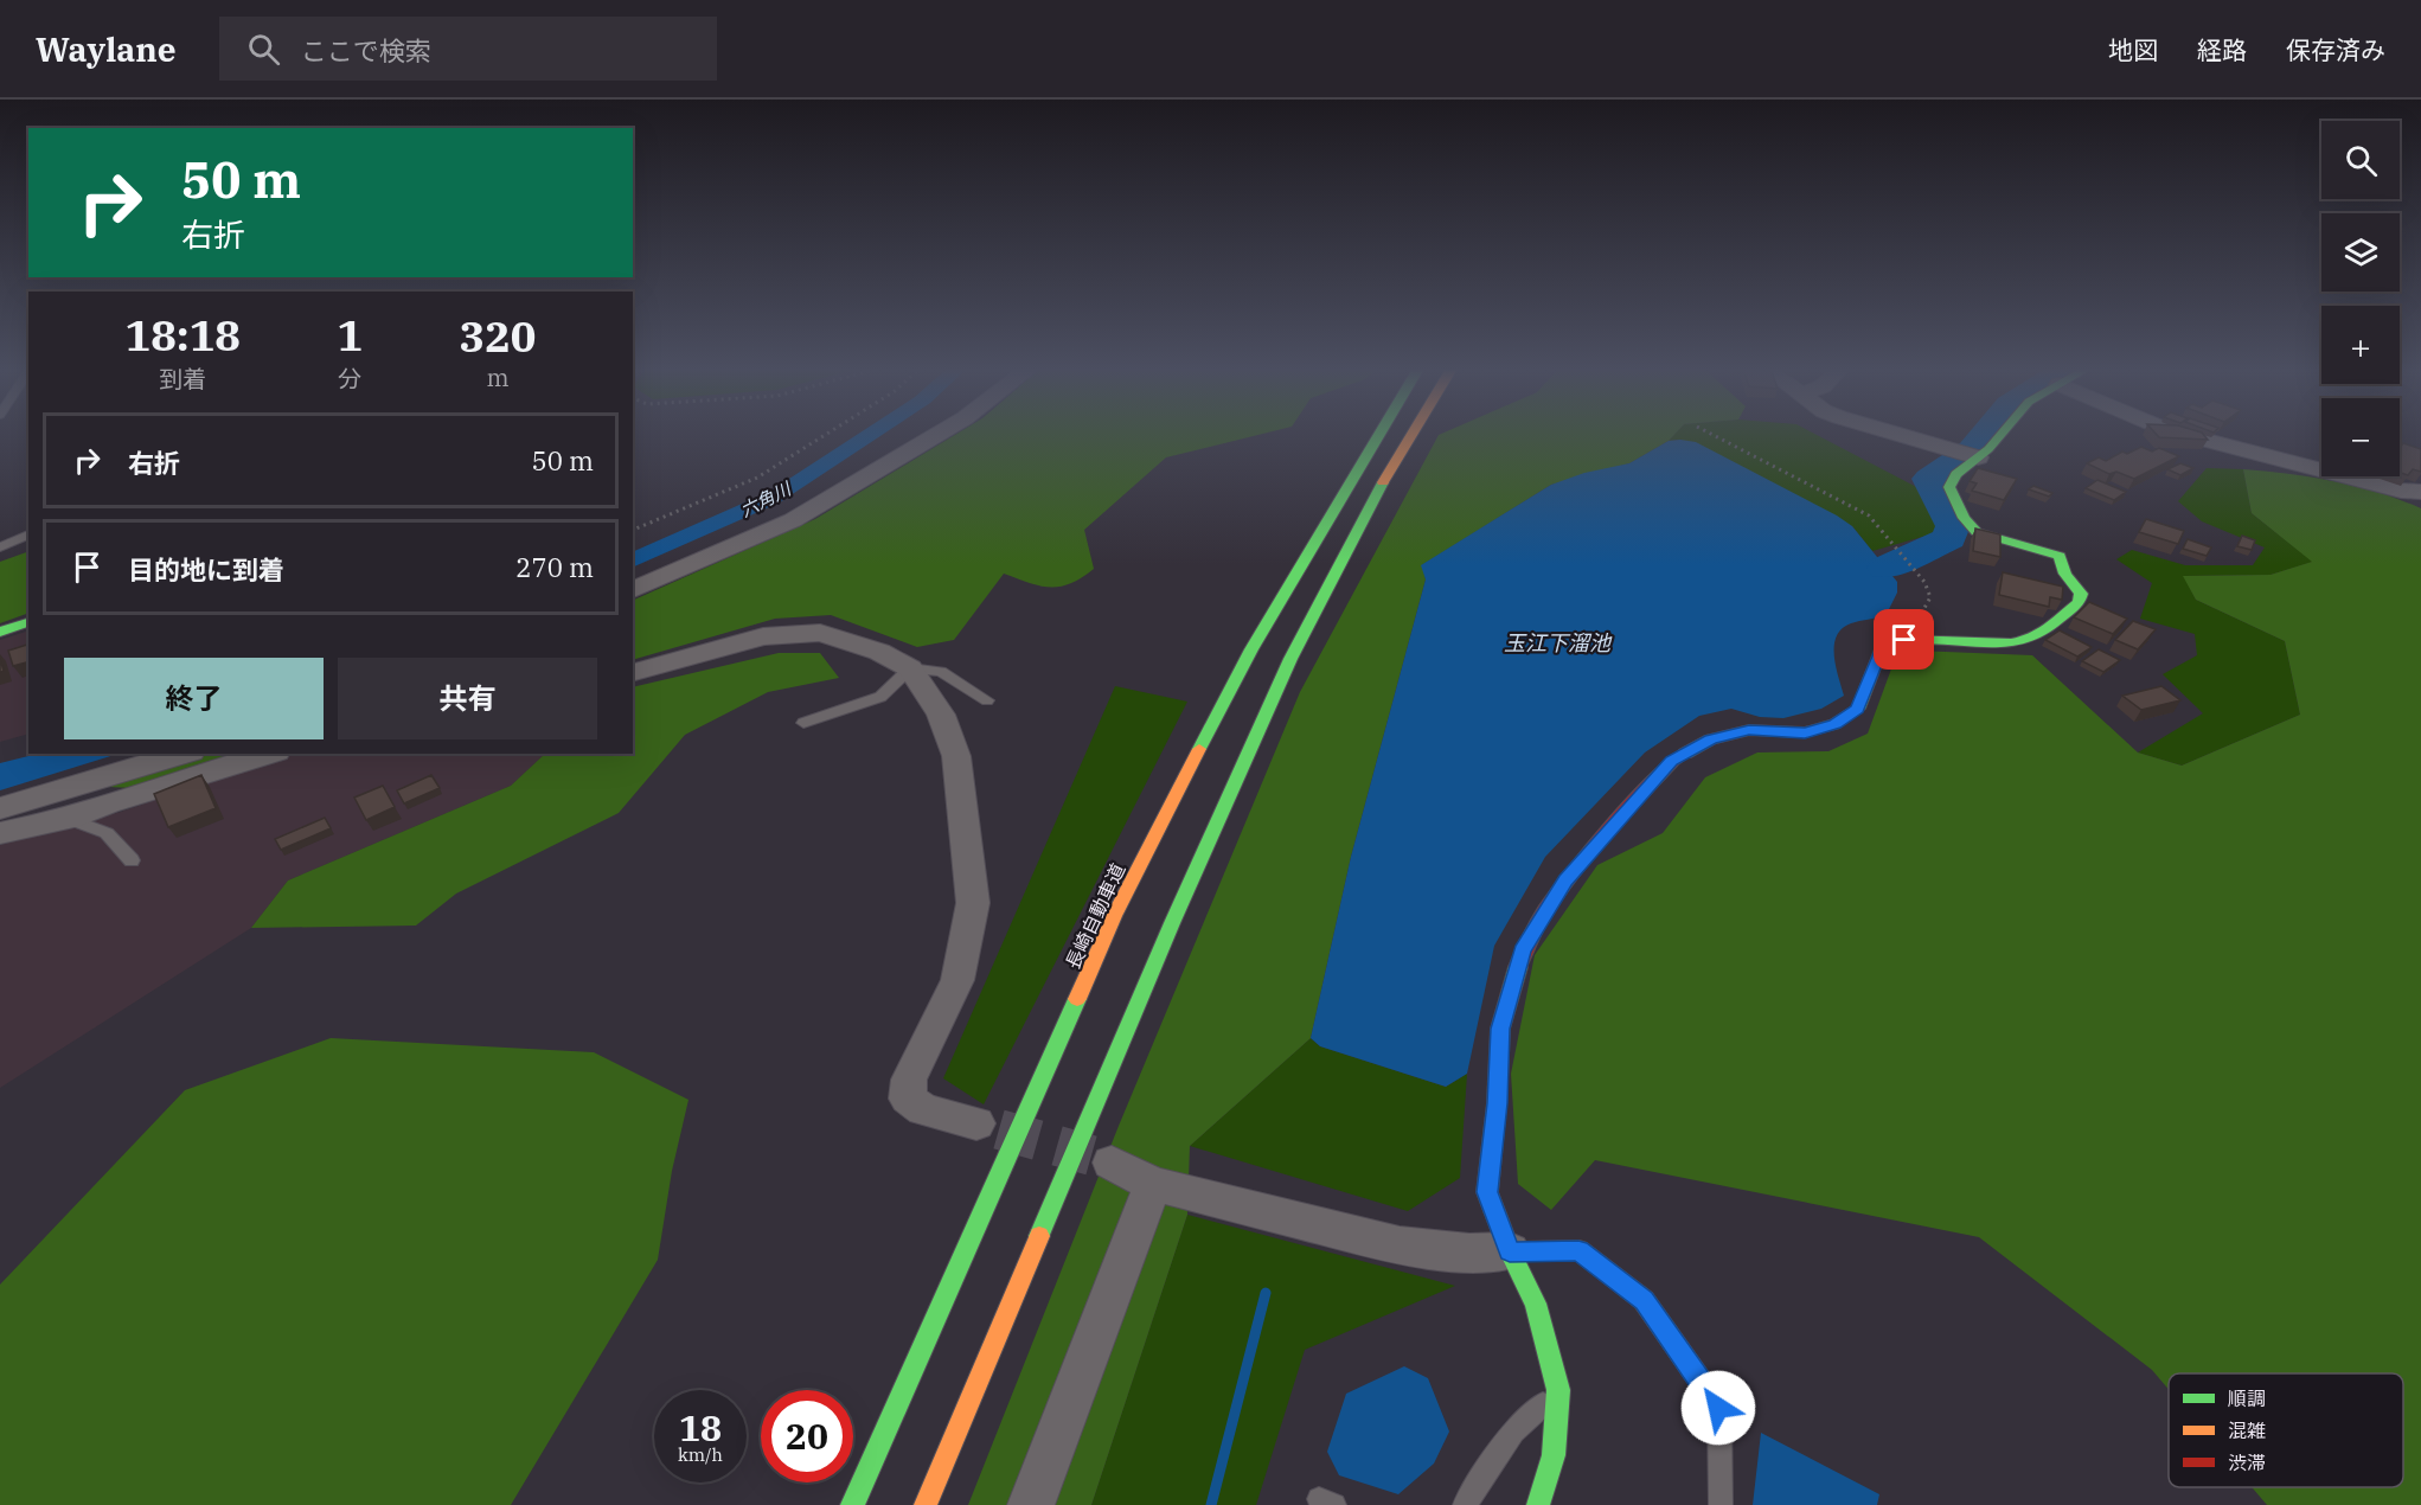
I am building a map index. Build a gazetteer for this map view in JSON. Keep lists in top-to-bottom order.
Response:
{
  "streets": {
    "main road": ["長崎自動車道"]
  },
  "water": ["六角川", "玉江下溜池"],
  "legend": ["順調", "混雑", "渋滞"],
  "page": {
    "header": "Waylane",
    "search": "ここで検索",
    "nav": ["地図", "経路", "保存済み"],
    "map_buttons": ["+", "−"],
    "turn": ["50 m", "右折"],
    "eta": [
      "18:18",
      "到着",
      "1",
      "分",
      "320",
      "m"
    ],
    "list": [
      {
        "name": "右折",
        "value": "50 m"
      },
      {
        "name": "目的地に到着",
        "value": "270 m"
      }
    ],
    "buttons": ["終了", "共有"],
    "speed": "18 km/h",
    "limit": "20"
  }
}
